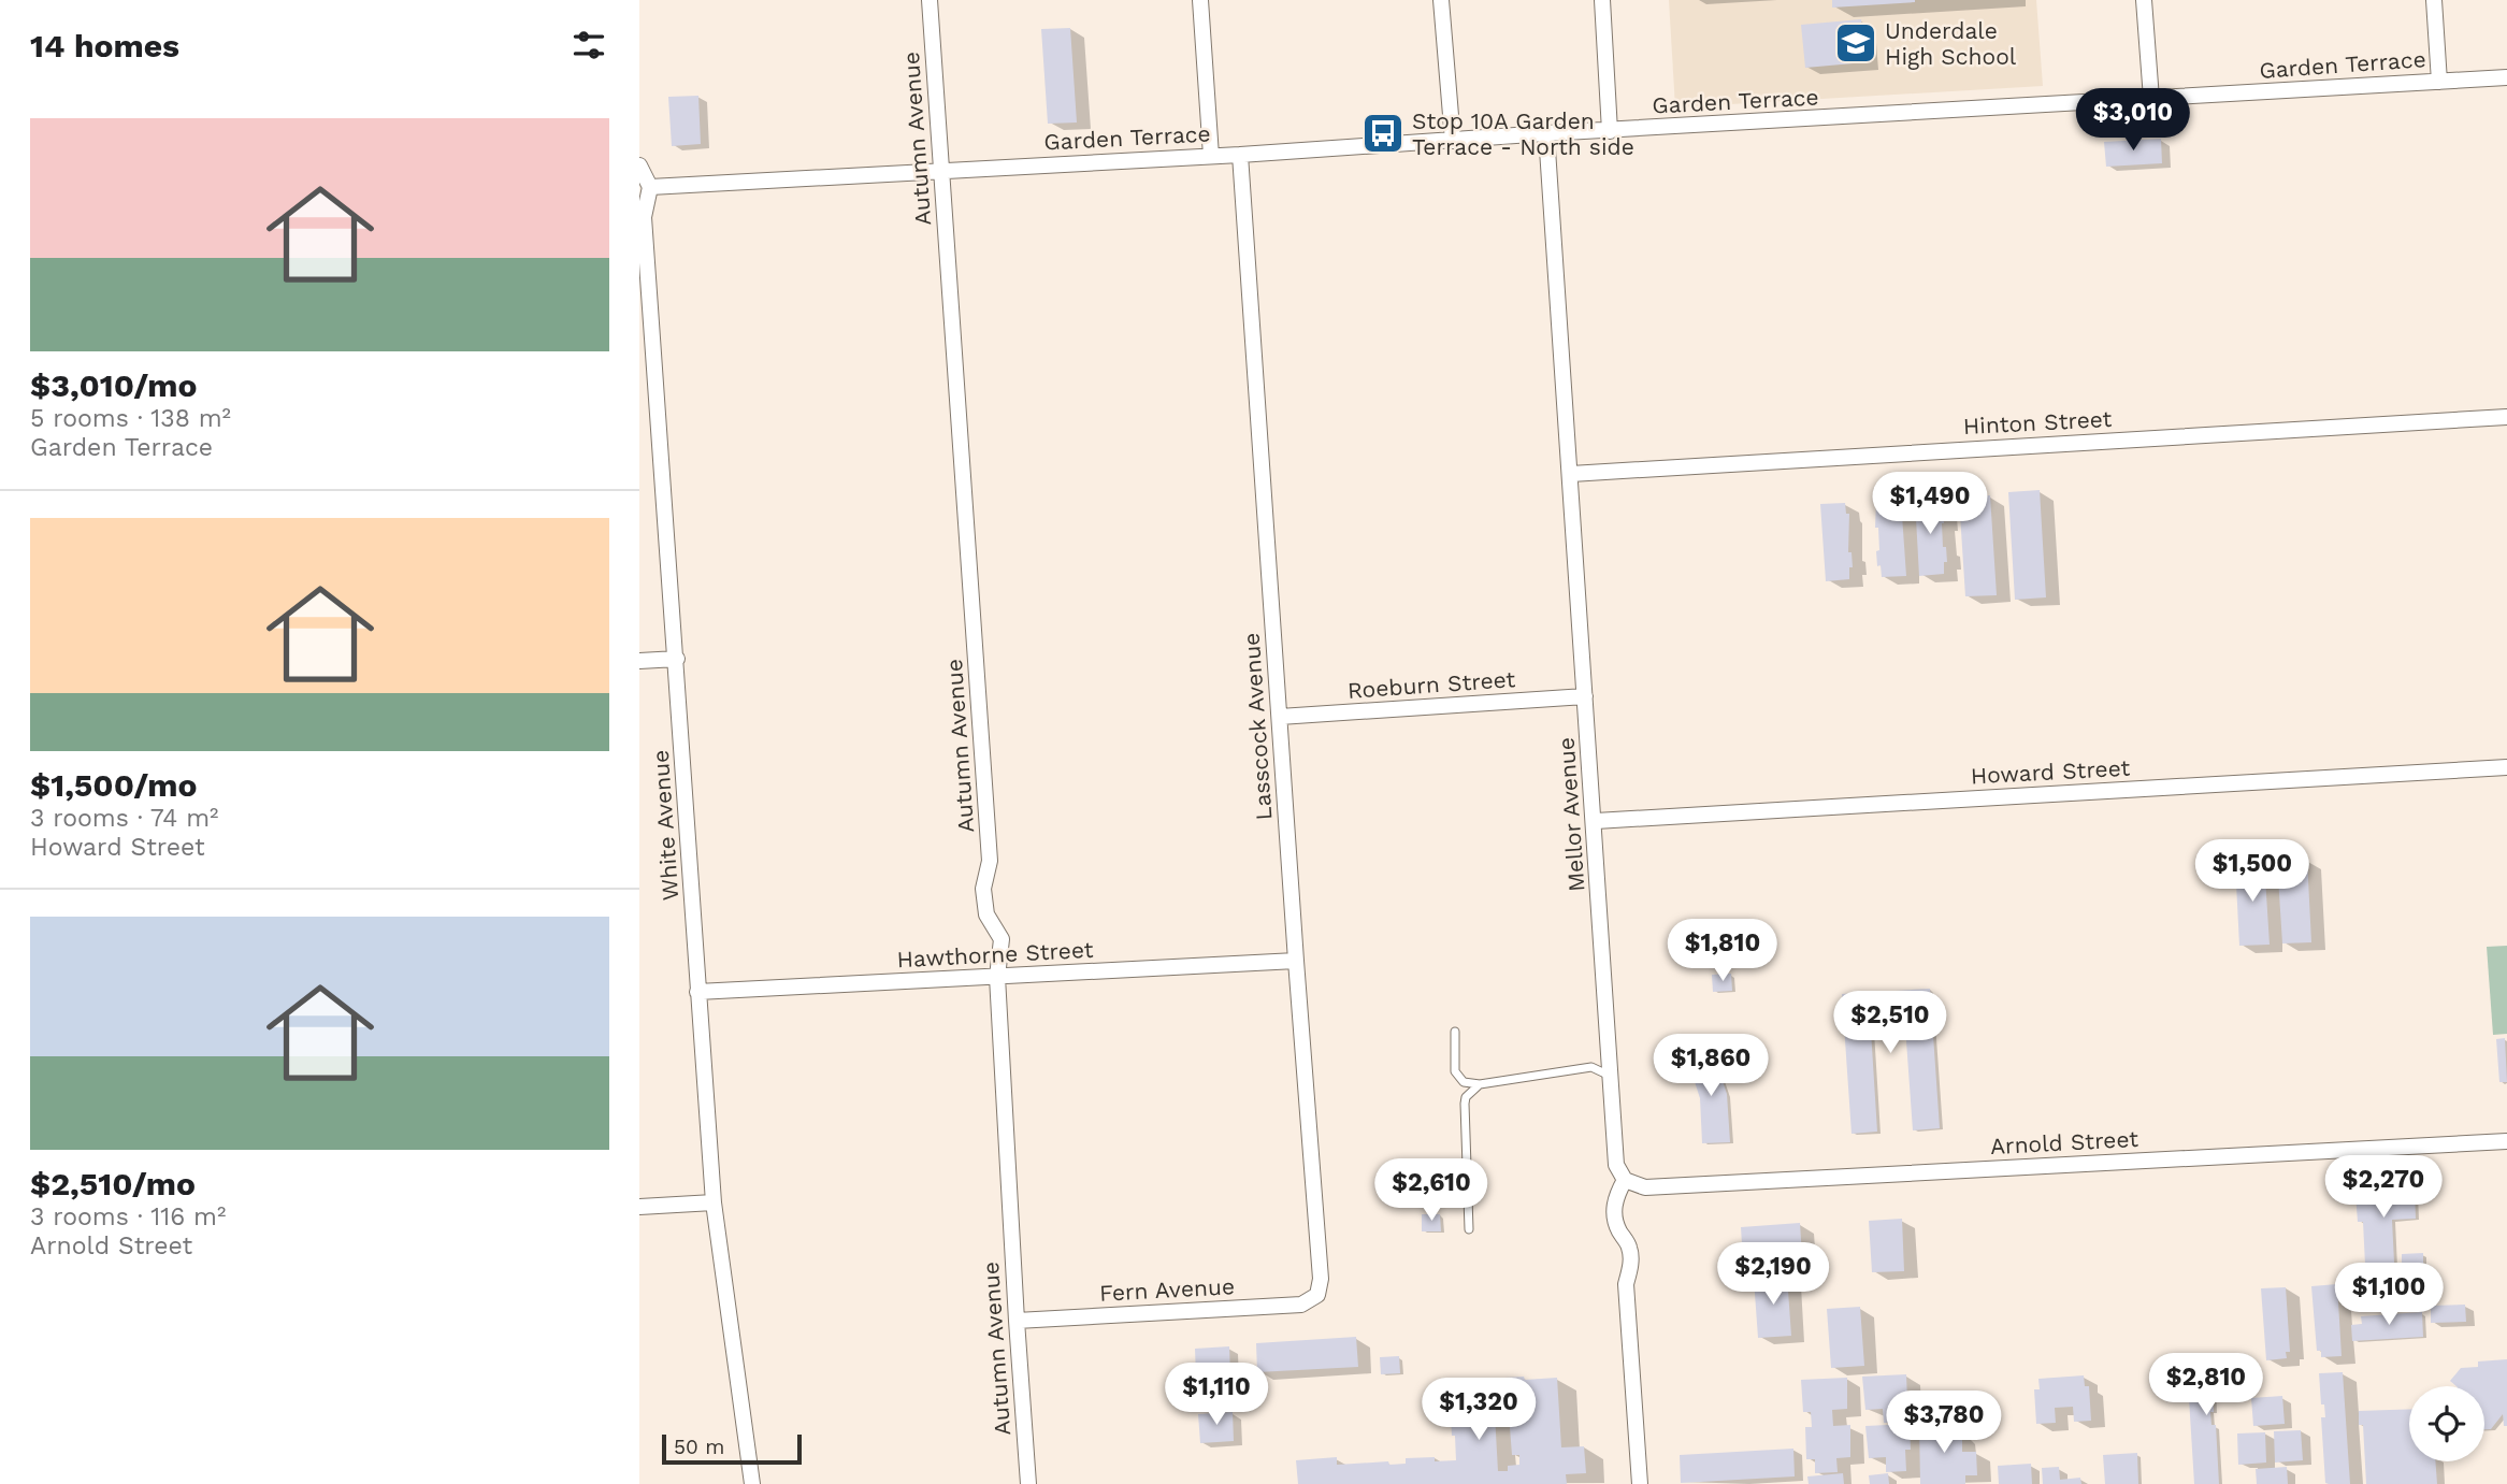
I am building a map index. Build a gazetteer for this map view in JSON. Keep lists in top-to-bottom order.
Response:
{
  "streets": {
    "street": [
      "Garden Terrace",
      "Autumn Avenue",
      "Hinton Street",
      "Roeburn Street",
      "Lasscock Avenue",
      "Howard Street",
      "Mellor Avenue",
      "White Avenue",
      "Hawthorne Street",
      "Arnold Street",
      "Fern Avenue"
    ]
  },
  "crossings": [
    ["Garden Terrace", "Autumn Avenue"],
    ["Garden Terrace", "Lasscock Avenue"],
    ["Garden Terrace", "Mellor Avenue"],
    ["Garden Terrace", "White Avenue"],
    ["Autumn Avenue", "Hawthorne Street"],
    ["Autumn Avenue", "Fern Avenue"],
    ["Hinton Street", "Mellor Avenue"],
    ["Roeburn Street", "Lasscock Avenue"],
    ["Roeburn Street", "Mellor Avenue"],
    ["Lasscock Avenue", "Hawthorne Street"],
    ["Lasscock Avenue", "Fern Avenue"],
    ["Howard Street", "Mellor Avenue"],
    ["Mellor Avenue", "Arnold Street"],
    ["White Avenue", "Hawthorne Street"]
  ],
  "places": {
    "school or university": ["Underdale High School"],
    "bus stop": ["Stop 10A Garden Terrace - North side"]
  },
  "scale_bar": "50 m",
  "page": {
    "heading": "14 homes",
    "price": [
      "$3,010",
      "$1,490",
      "$1,500",
      "$1,810",
      "$2,510",
      "$1,860",
      "$2,270",
      "$2,610",
      "$2,190",
      "$1,100",
      "$2,810",
      "$1,110",
      "$1,320",
      "$3,780"
    ],
    "list": [
      {
        "name": "$3,010/mo",
        "note": "5 rooms · 138 m² · Garden Terrace"
      },
      {
        "name": "$1,500/mo",
        "note": "3 rooms · 74 m² · Howard Street"
      },
      {
        "name": "$2,510/mo",
        "note": "3 rooms · 116 m² · Arnold Street"
      }
    ],
    "scale": "50 m"
  }
}
